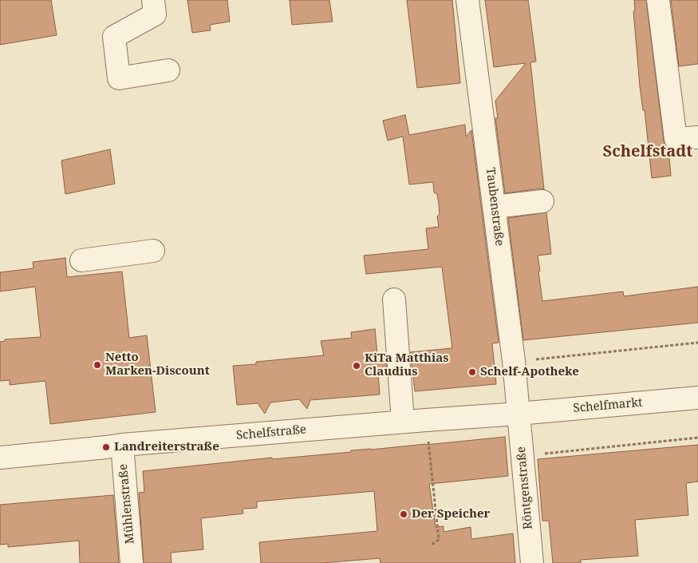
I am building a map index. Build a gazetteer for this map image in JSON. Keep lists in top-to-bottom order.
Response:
{
  "streets": {
    "street": [
      "Taubenstraße",
      "Schelfmarkt",
      "Schelfstraße",
      "Röntgenstraße",
      "Mühlenstraße"
    ]
  },
  "crossings": [
    ["Taubenstraße", "Schelfmarkt"],
    ["Taubenstraße", "Schelfstraße"],
    ["Taubenstraße", "Röntgenstraße"],
    ["Schelfmarkt", "Schelfstraße"],
    ["Schelfmarkt", "Röntgenstraße"],
    ["Schelfstraße", "Röntgenstraße"],
    ["Schelfstraße", "Mühlenstraße"]
  ],
  "districts": ["Schelfstadt"],
  "places": [
    "Netto Marken-Discount",
    "KiTa Matthias Claudius",
    "Schelf-Apotheke",
    "Landreiterstraße",
    "Der Speicher"
  ]
}
